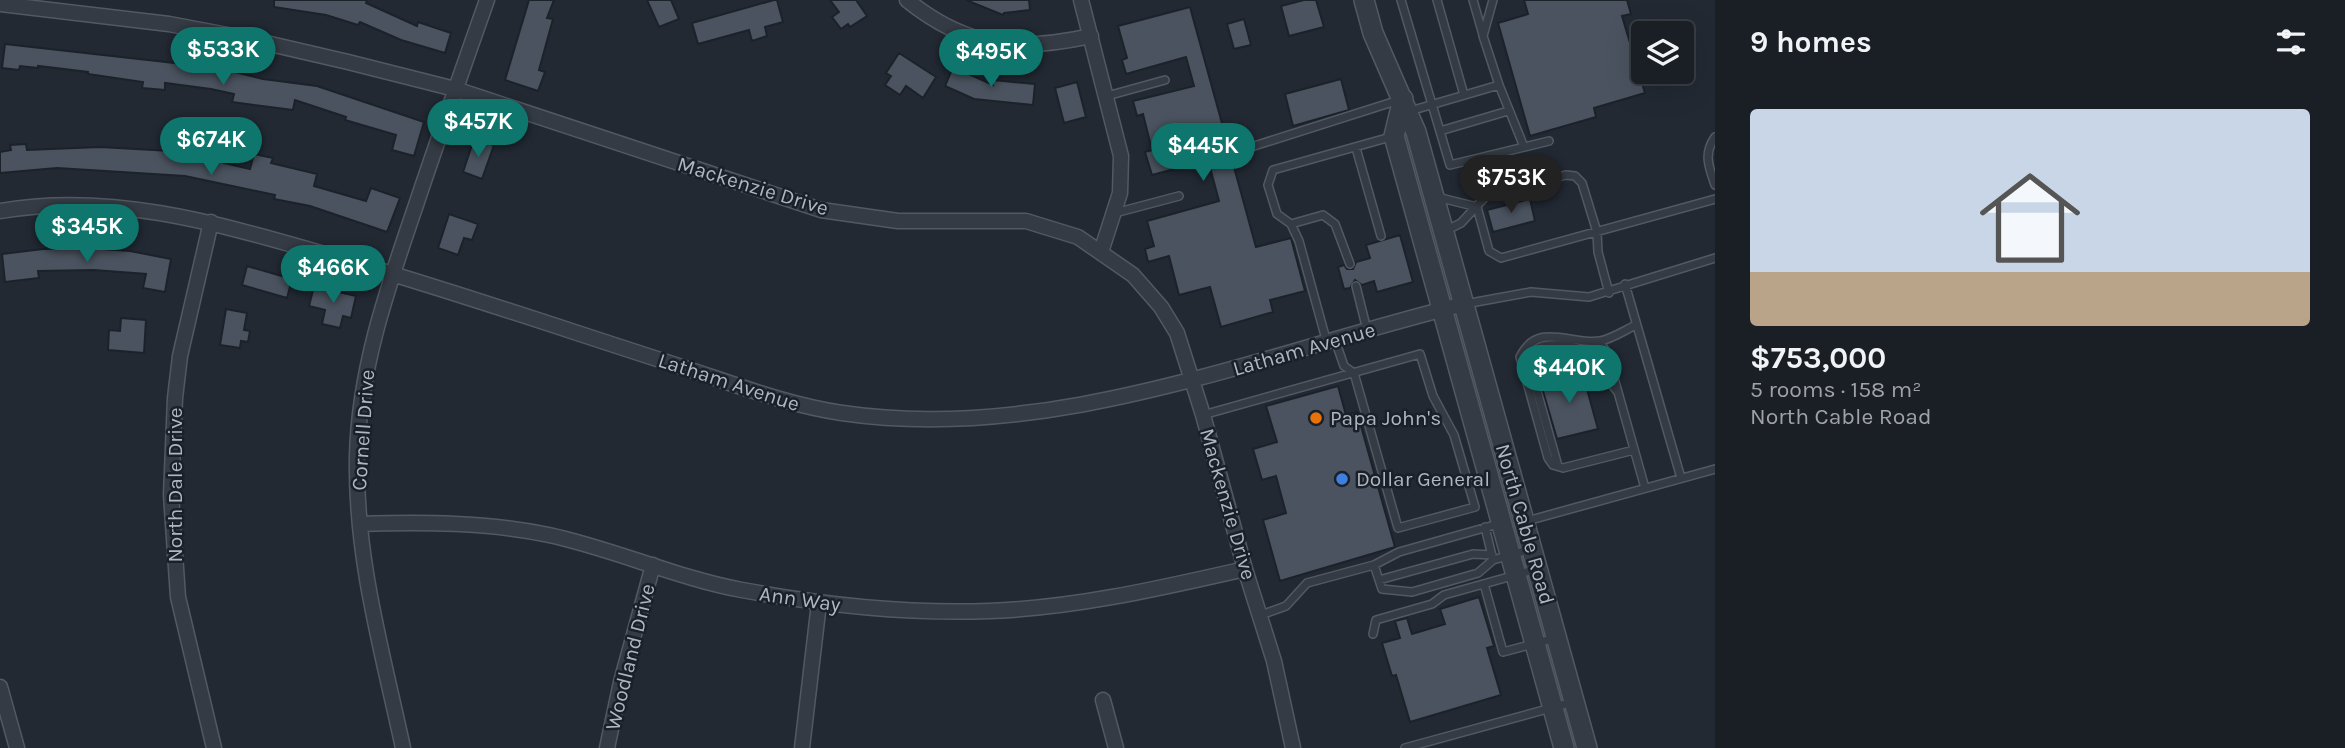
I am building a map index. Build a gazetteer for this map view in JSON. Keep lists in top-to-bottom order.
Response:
{
  "streets": {
    "street": [
      "Mackenzie Drive",
      "Latham Avenue",
      "Cornell Drive",
      "North Dale Drive",
      "North Cable Road",
      "Ann Way",
      "Woodland Drive"
    ]
  },
  "crossings": [
    ["Mackenzie Drive", "Latham Avenue"],
    ["Mackenzie Drive", "Cornell Drive"],
    ["Mackenzie Drive", "Ann Way"],
    ["Latham Avenue", "Cornell Drive"],
    ["Latham Avenue", "North Dale Drive"],
    ["Latham Avenue", "North Cable Road"],
    ["Cornell Drive", "Ann Way"],
    ["Ann Way", "Woodland Drive"]
  ],
  "places": ["Papa John's", "Dollar General"],
  "page": {
    "heading": "9 homes",
    "price": [
      "$533K",
      "$495K",
      "$457K",
      "$674K",
      "$445K",
      "$753K",
      "$345K",
      "$466K",
      "$440K"
    ],
    "list": [
      {
        "name": "$753,000",
        "note": "5 rooms · 158 m² · North Cable Road"
      }
    ]
  }
}
